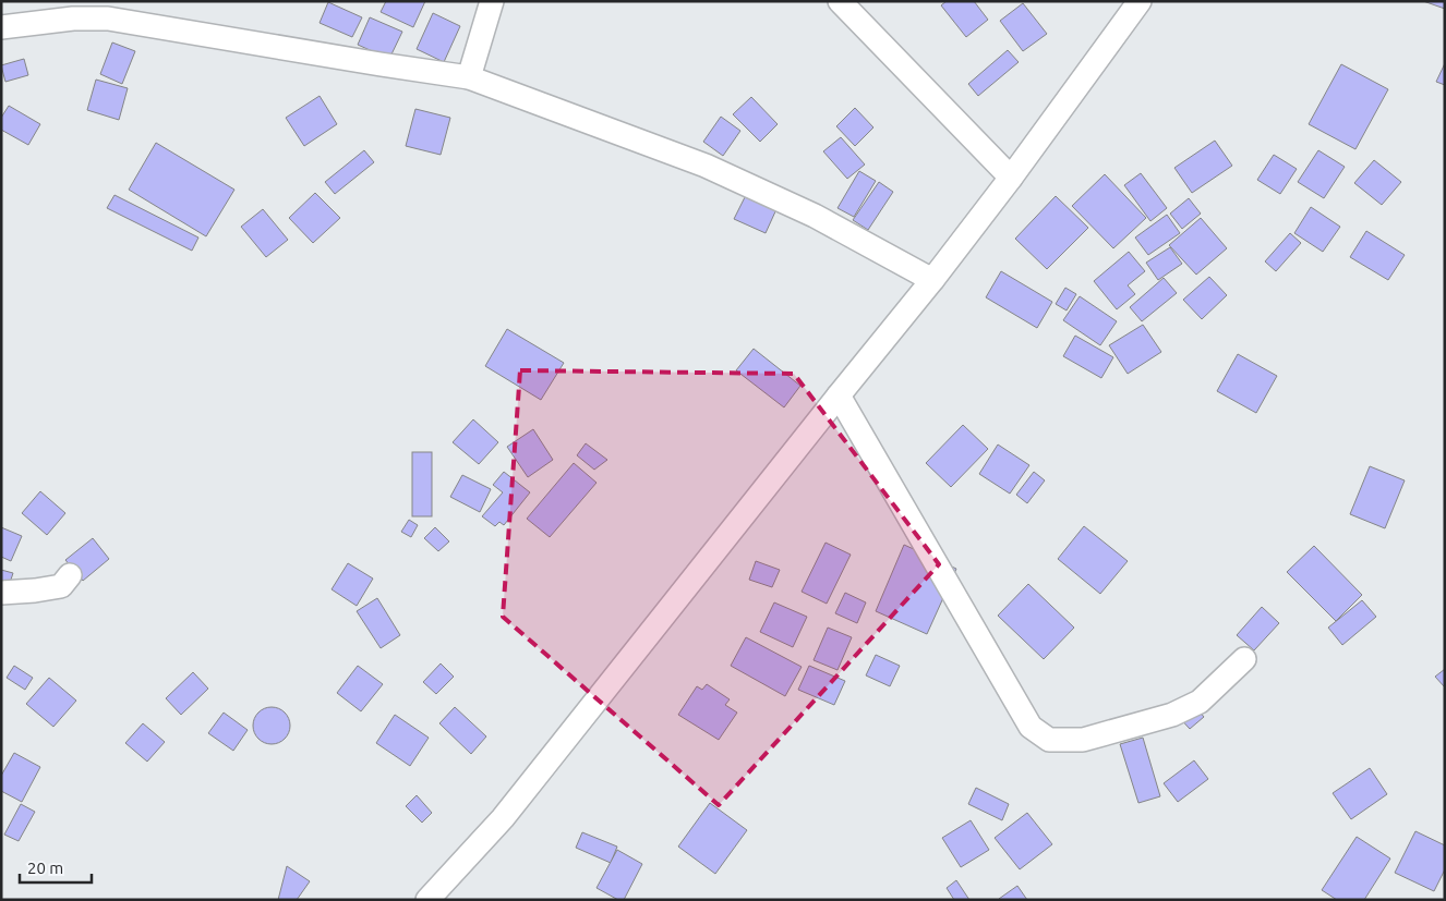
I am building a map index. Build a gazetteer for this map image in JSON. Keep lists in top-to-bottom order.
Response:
{
  "scale_bar": "20 m"
}
